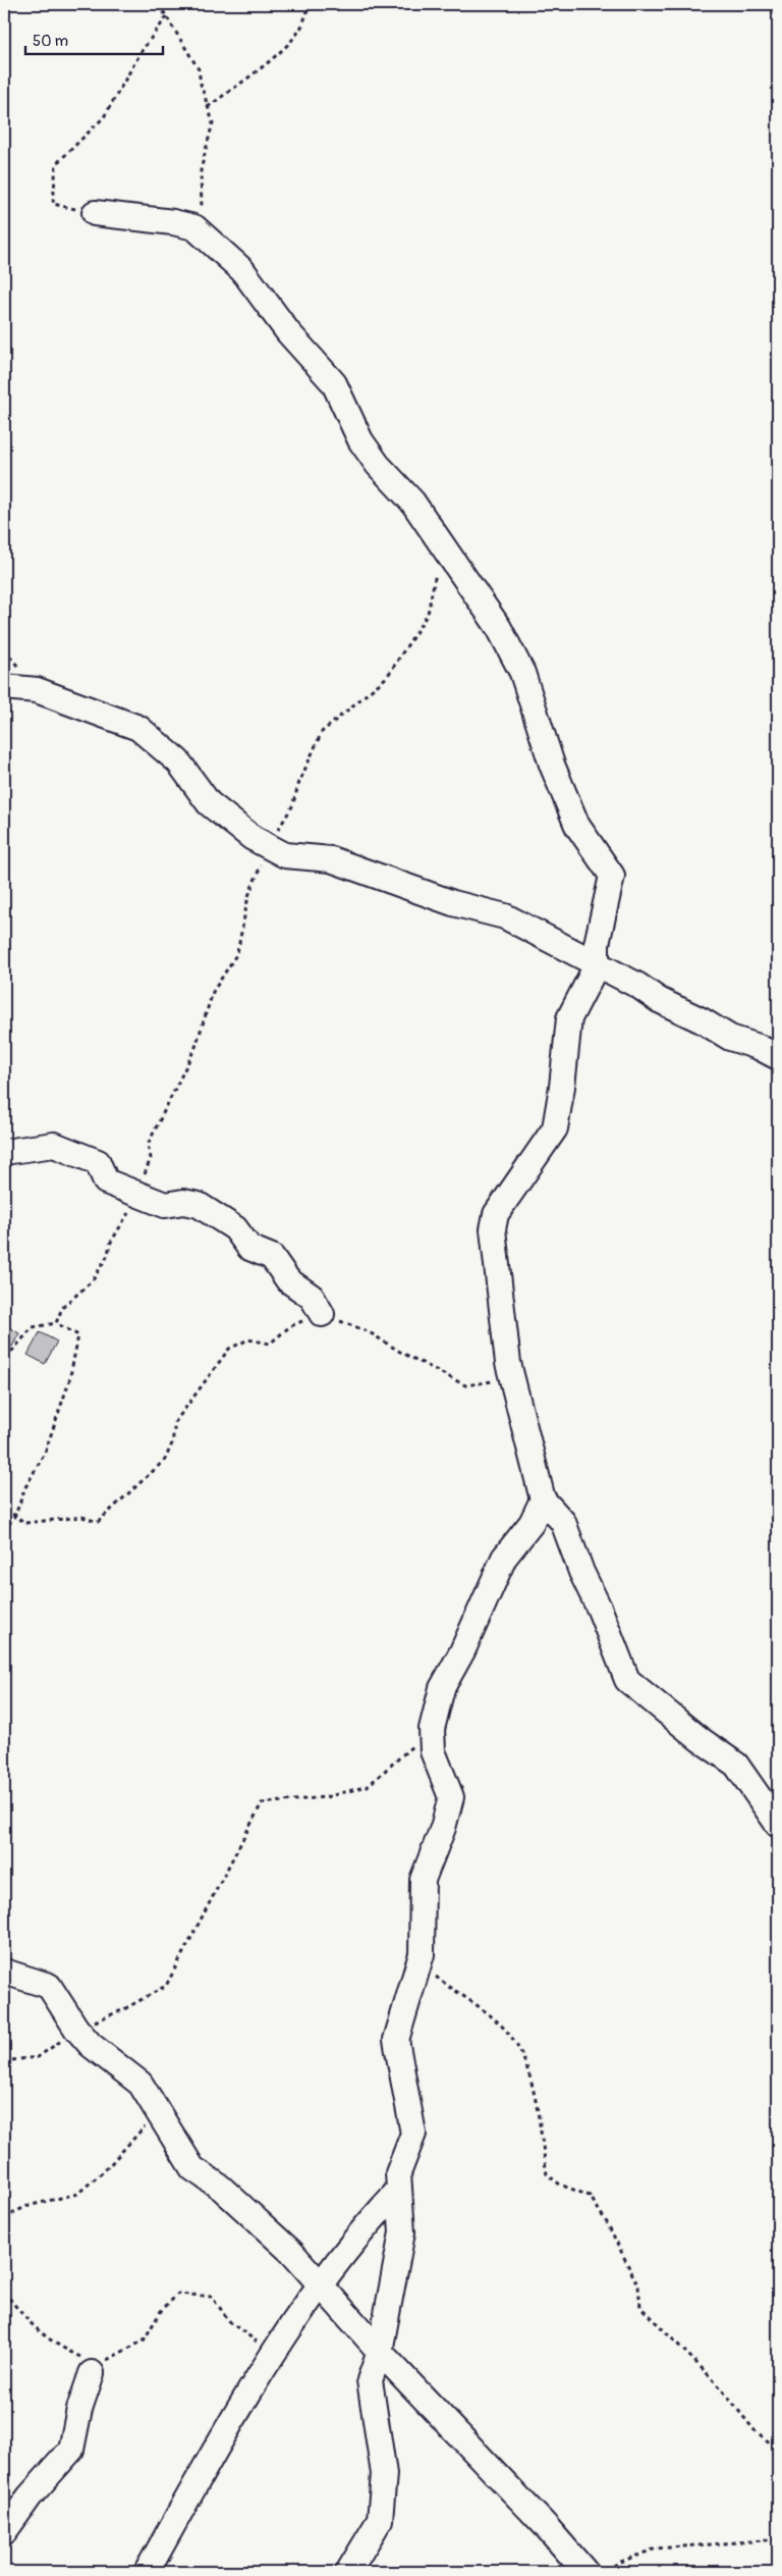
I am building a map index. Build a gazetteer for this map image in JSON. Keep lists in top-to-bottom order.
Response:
{
  "scale_bar": "50 m"
}
